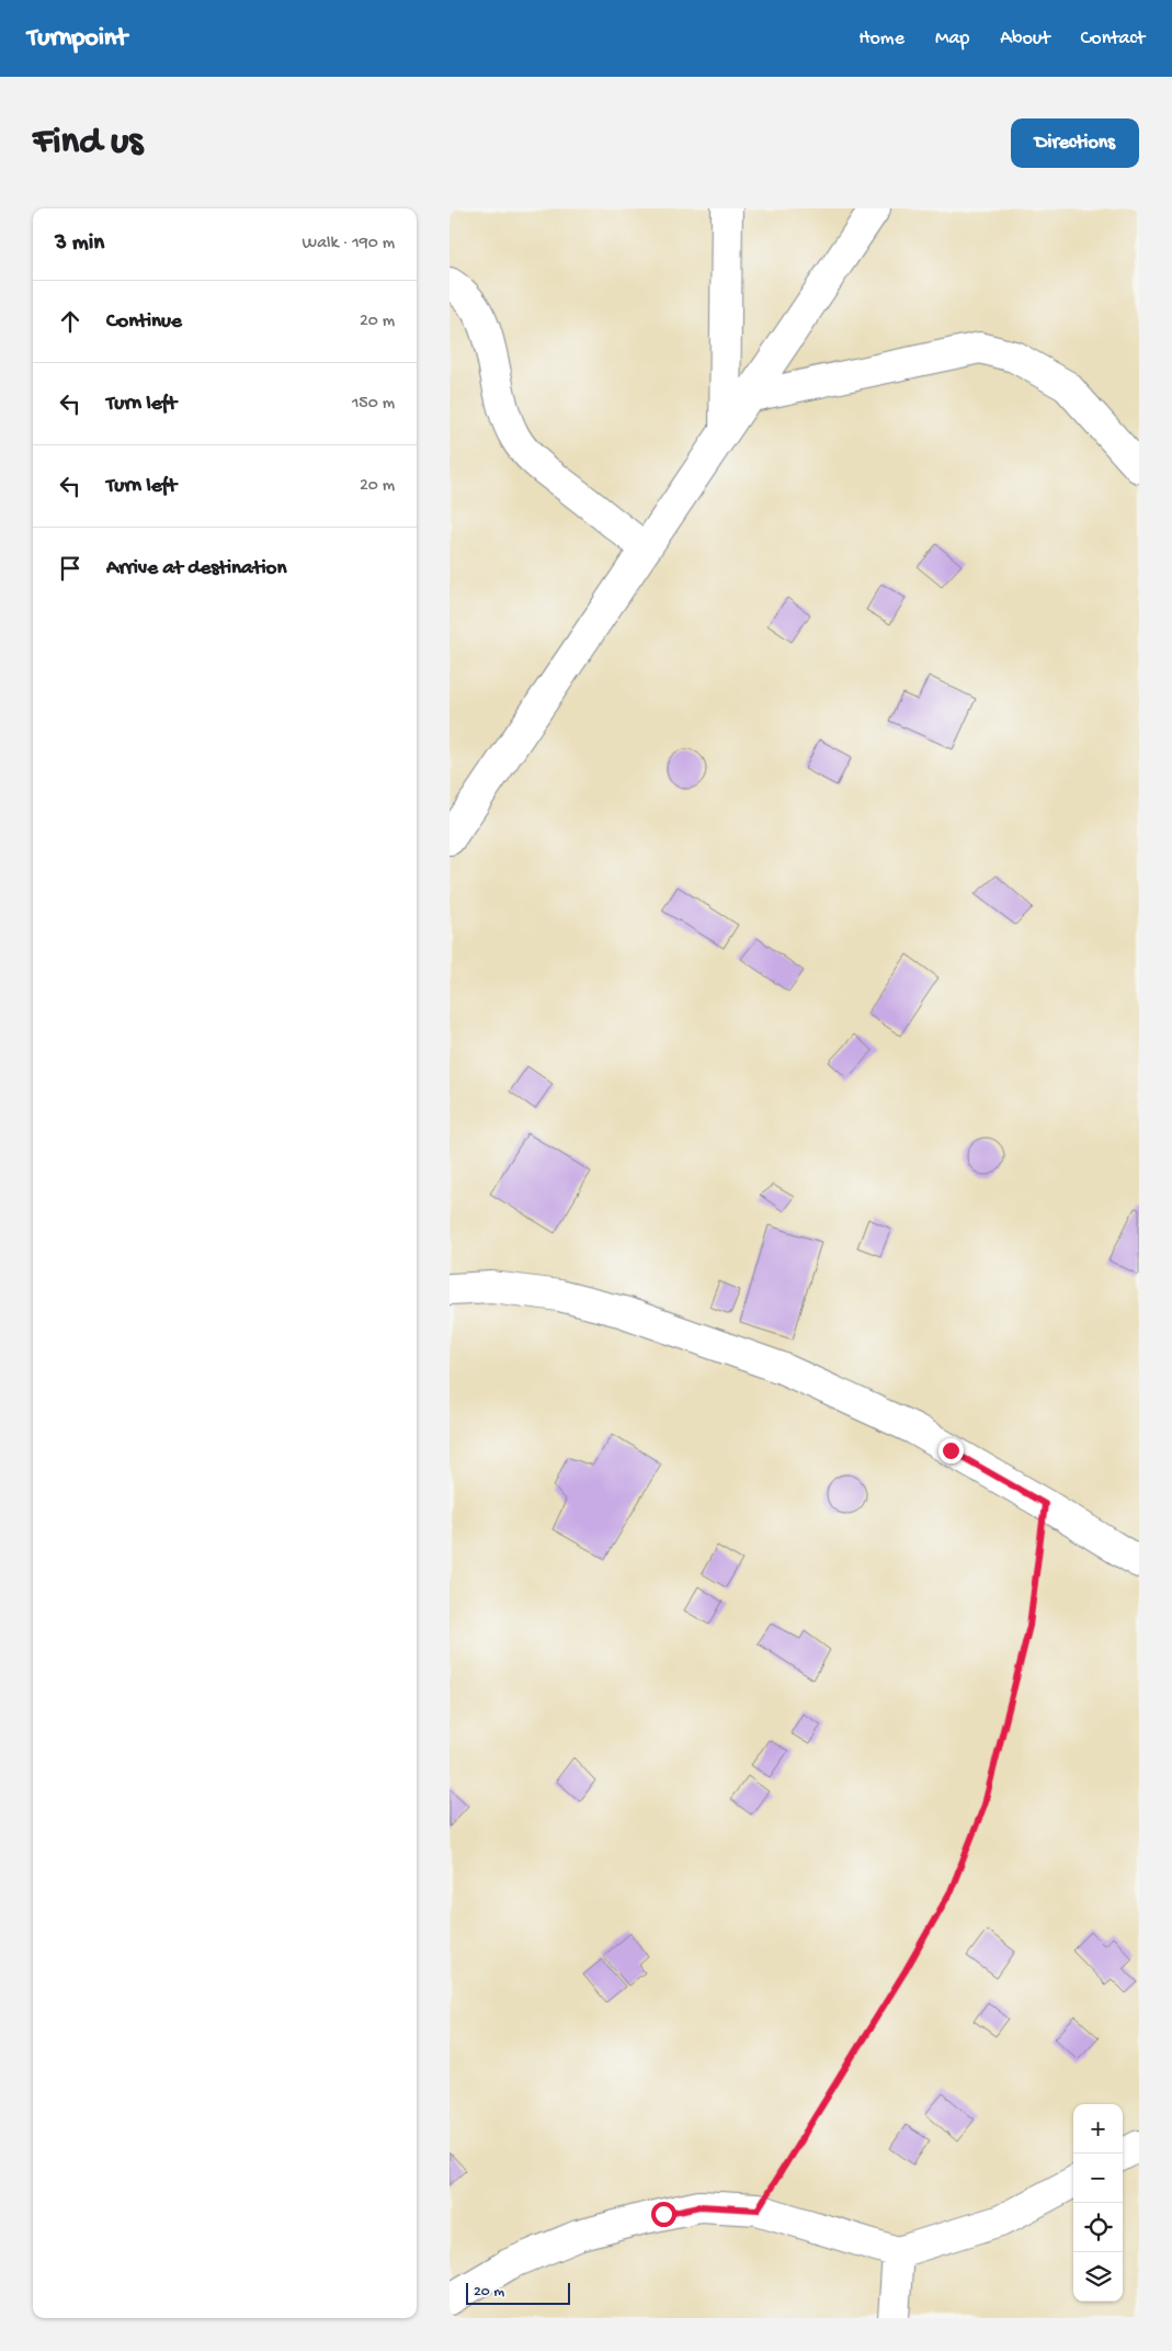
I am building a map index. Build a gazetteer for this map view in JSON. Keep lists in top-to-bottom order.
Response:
{
  "scale_bar": "20 m",
  "page": {
    "header": "Turnpoint",
    "nav": [
      "Home",
      "Map",
      "About",
      "Contact"
    ],
    "buttons": "Directions",
    "title": "Find us",
    "heading": ["3 min", "Walk · 190 m"],
    "list": [
      ["Continue", "20 m"],
      ["Turn left", "150 m"],
      ["Turn left", "20 m"],
      "Arrive at destination"
    ],
    "map_buttons": ["+", "−"],
    "scale": "20 m"
  }
}
